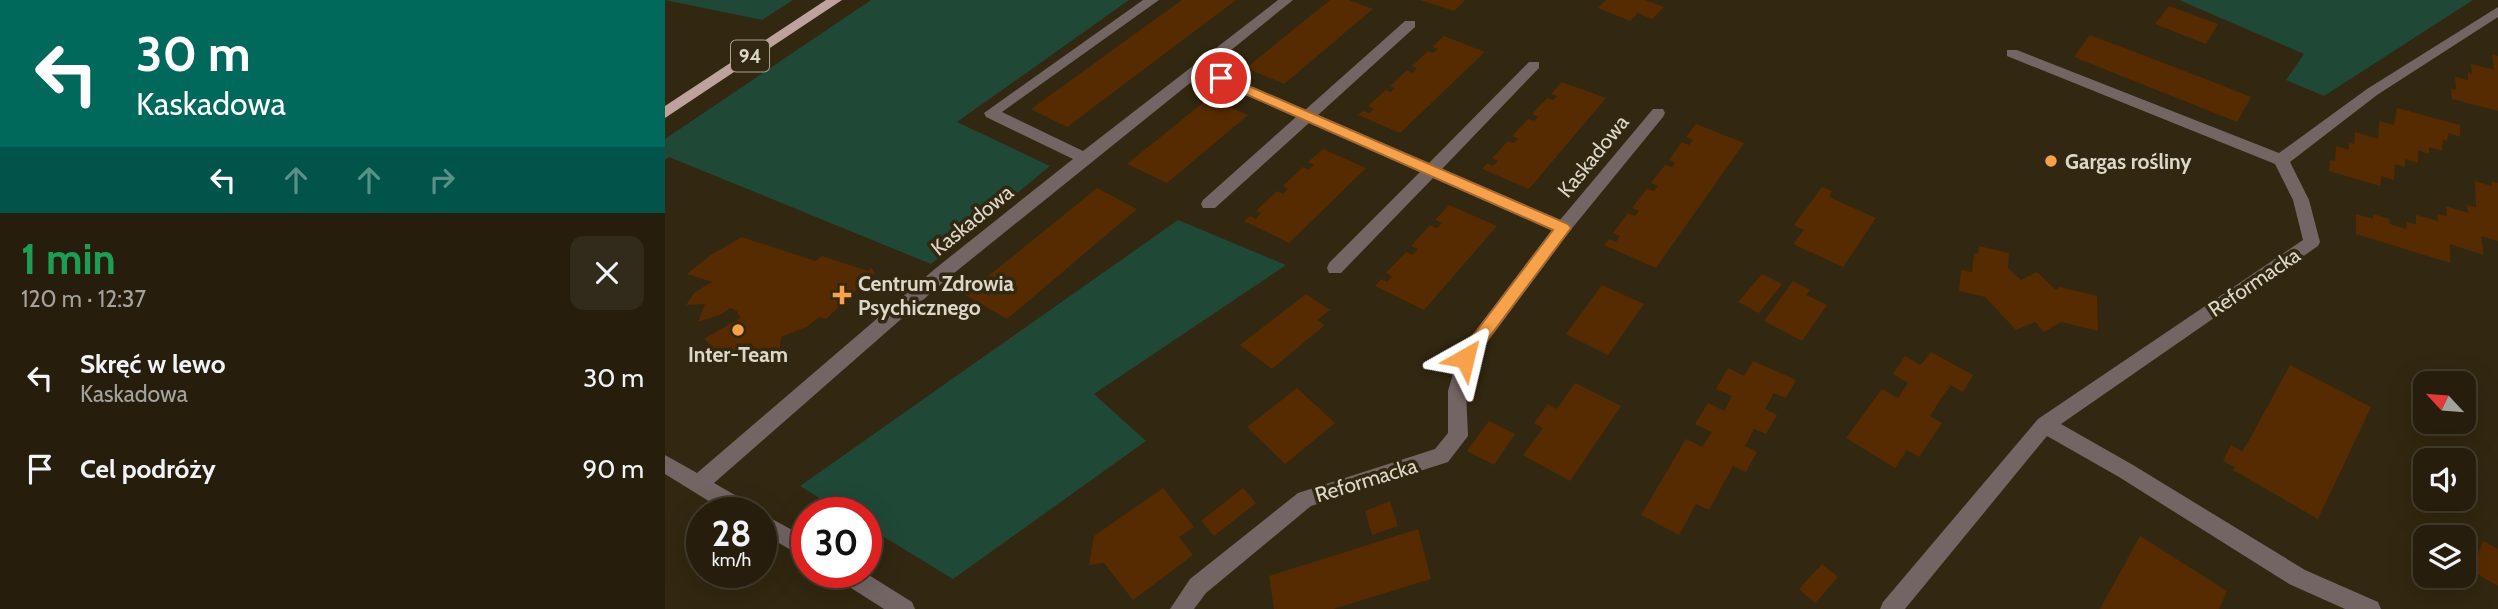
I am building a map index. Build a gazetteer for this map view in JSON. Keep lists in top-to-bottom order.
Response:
{
  "streets": {
    "main road": ["94"],
    "street": ["Kaskadowa", "Reformacka"]
  },
  "crossings": [
    ["Kaskadowa", "Reformacka"]
  ],
  "places": {
    "other": ["Gargas rośliny", "Inter-Team"],
    "health": ["Centrum Zdrowia Psychicznego"]
  },
  "north": "top left",
  "page": {
    "turn": ["30 m", "Kaskadowa"],
    "heading": ["1 min", "120 m · 12:37"],
    "list": [
      {
        "name": "Skręć w lewo",
        "note": "Kaskadowa",
        "value": "30 m"
      },
      {
        "name": "Cel podróży",
        "value": "90 m"
      }
    ],
    "speed": "28 km/h",
    "limit": "30"
  }
}
